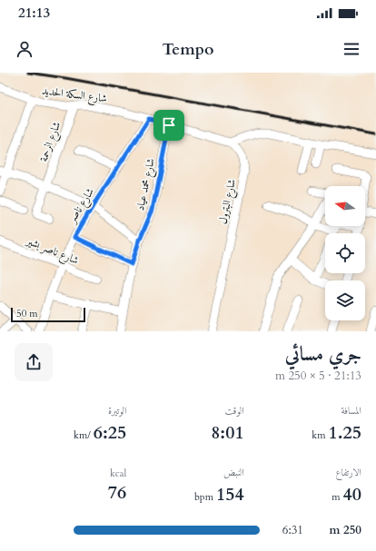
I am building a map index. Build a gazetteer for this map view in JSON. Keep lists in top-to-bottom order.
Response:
{
  "streets": {
    "street": [
      "شارع السكة الحديد",
      "شارع الرحمة",
      "شارع محمد عياد",
      "شارع البترول",
      "شارع ناصر",
      "شارع ناصر بشير"
    ]
  },
  "crossings": [
    ["شارع السكة الحديد", "شارع الرحمة"],
    ["شارع السكة الحديد", "شارع محمد عياد"],
    ["شارع السكة الحديد", "شارع ناصر"],
    ["شارع ناصر", "شارع ناصر بشير"]
  ],
  "scale_bar": "50 m",
  "north": "left",
  "page": {
    "status": "21:13",
    "header": "Tempo",
    "scale": "50 m",
    "heading": ["جري مسائي", "21:13 · 5 × 250 m"],
    "stats": [
      ["المسافة", "1.25 km"],
      ["الوقت", "8:01"],
      ["الوتيرة", "6:25 /km"],
      ["الارتفاع", "40 m"],
      ["النبض", "154 bpm"],
      ["kcal", "76"]
    ],
    "list": [
      {
        "name": "250 m",
        "note": "6:31"
      }
    ]
  }
}
